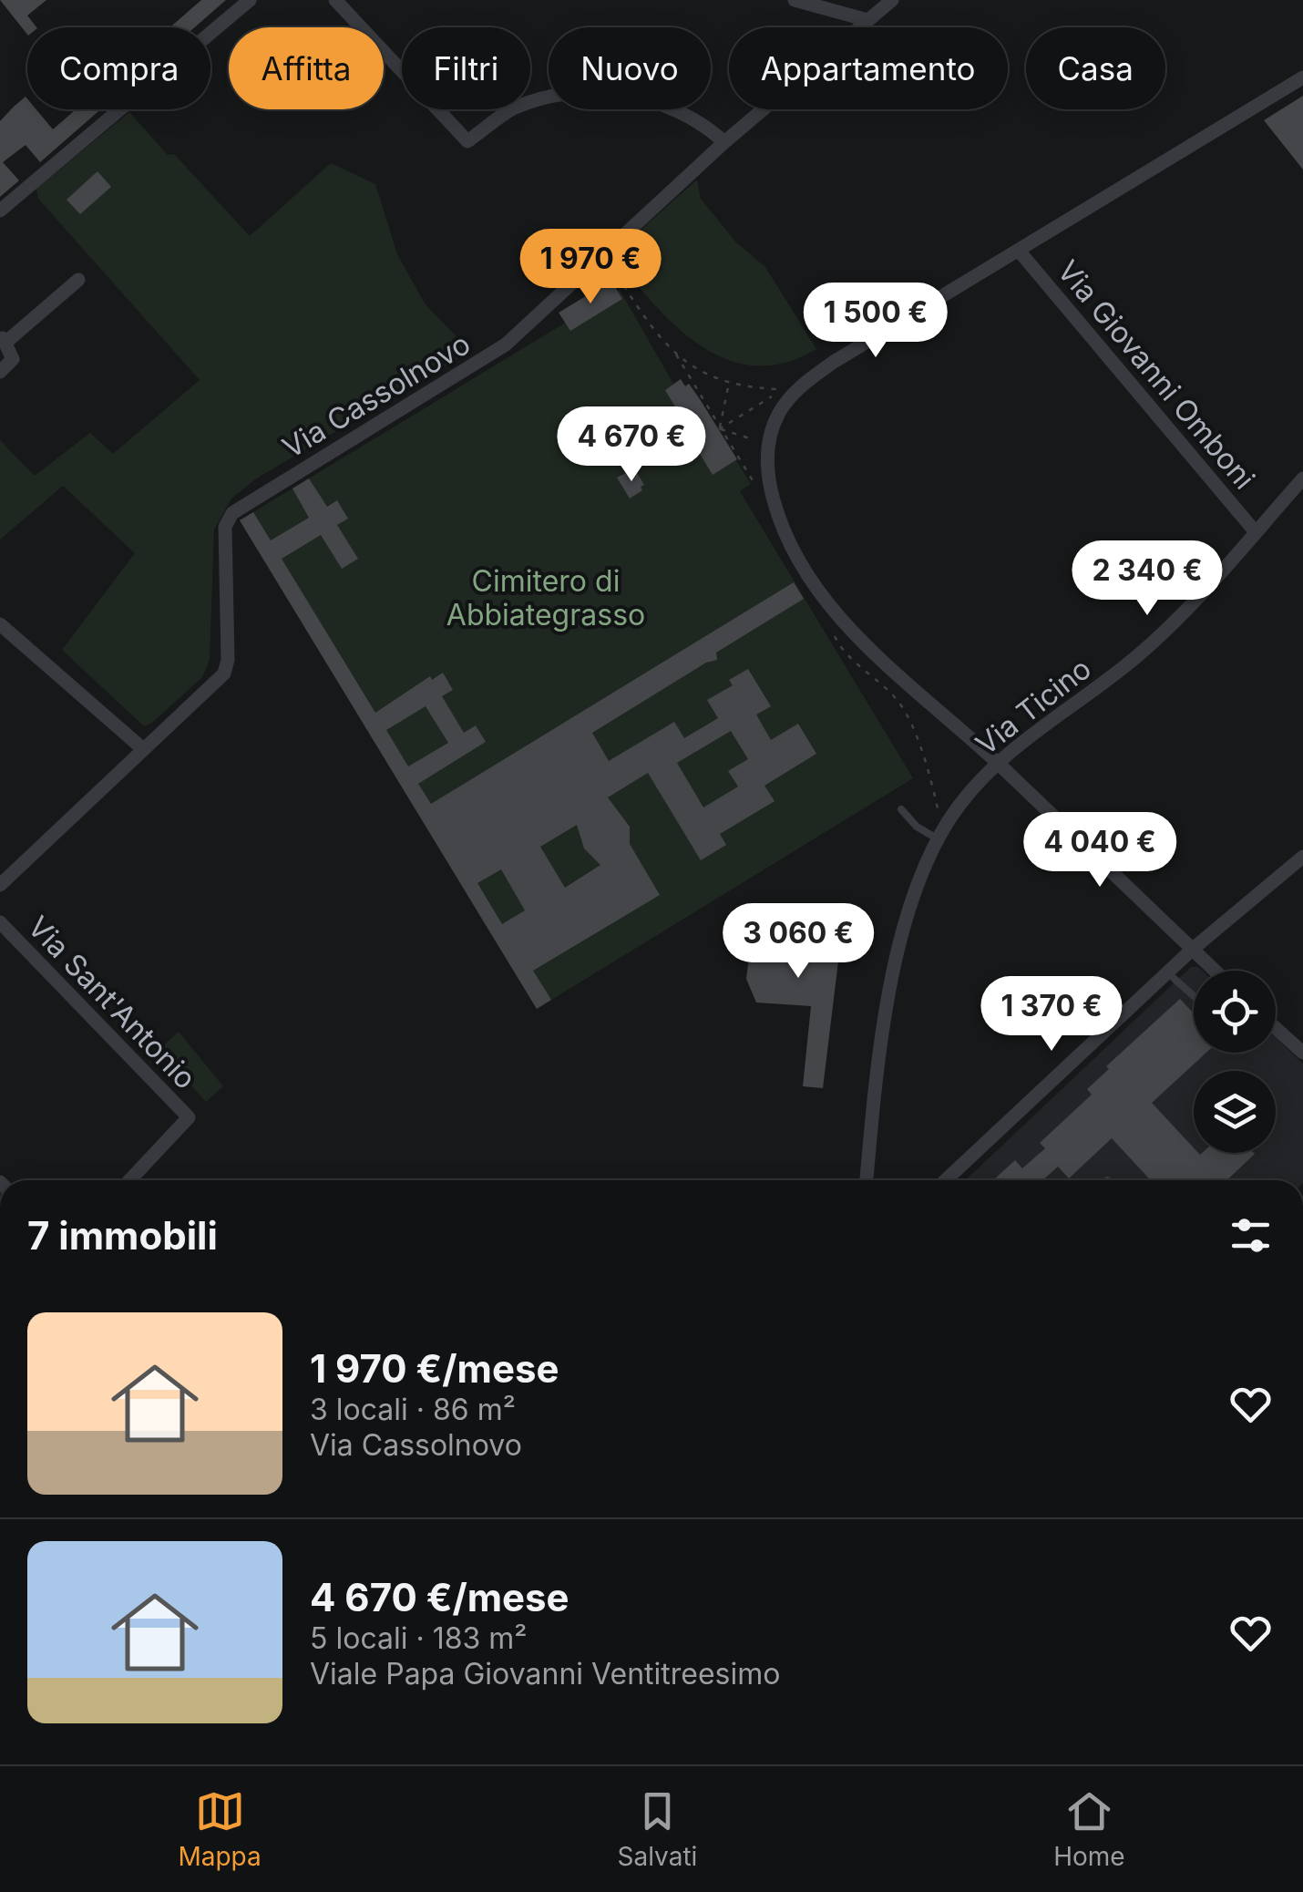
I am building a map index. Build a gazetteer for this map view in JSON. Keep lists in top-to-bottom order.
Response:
{
  "streets": {
    "street": [
      "Via Giovanni Omboni",
      "Via Cassolnovo",
      "Via Ticino",
      "Via Sant'Antonio"
    ]
  },
  "crossings": [
    ["Via Giovanni Omboni", "Via Ticino"]
  ],
  "parks": ["Cimitero di Abbiategrasso"],
  "page": {
    "chip": [
      "Compra",
      "Affitta",
      "Filtri",
      "Nuovo",
      "Appartamento",
      "Casa"
    ],
    "price": [
      "1 970 €",
      "1 500 €",
      "4 670 €",
      "2 340 €",
      "4 040 €",
      "3 060 €",
      "1 370 €"
    ],
    "heading": "7 immobili",
    "list": [
      {
        "name": "1 970 €/mese",
        "note": "3 locali · 86 m² · Via Cassolnovo"
      },
      {
        "name": "4 670 €/mese",
        "note": "5 locali · 183 m² · Viale Papa Giovanni Ventitreesimo"
      }
    ],
    "tabs": ["Mappa", "Salvati", "Home"]
  }
}
